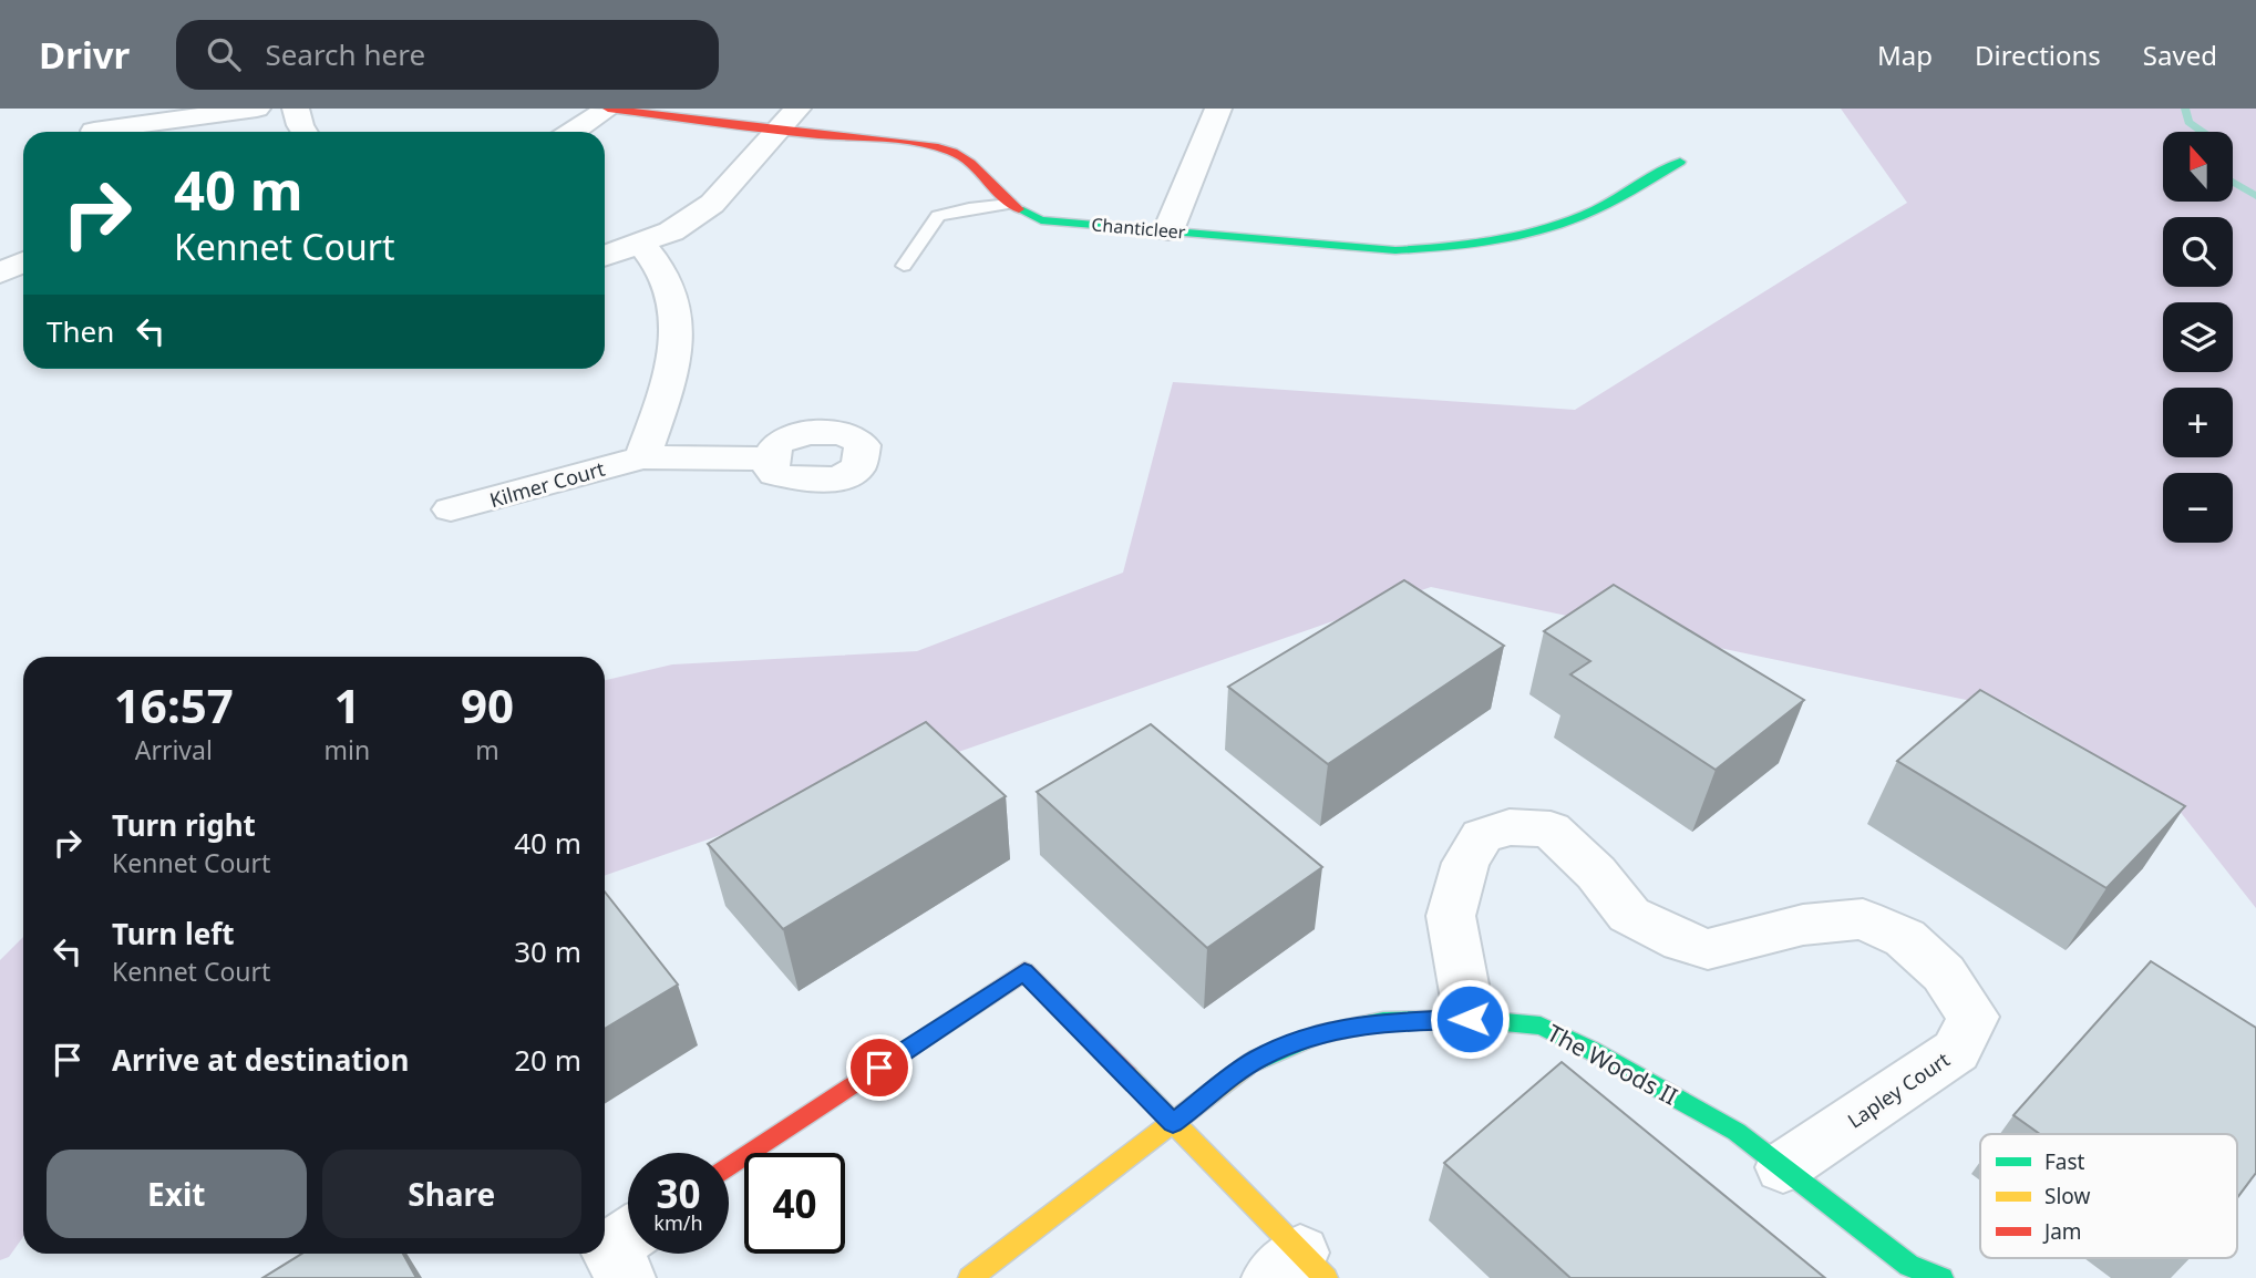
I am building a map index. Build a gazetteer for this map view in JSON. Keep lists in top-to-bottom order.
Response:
{
  "streets": {
    "street": [
      "Chanticleer",
      "Kilmer Court",
      "The Woods II",
      "Lapley Court"
    ]
  },
  "crossings": [
    ["The Woods II", "Lapley Court"]
  ],
  "legend": ["Fast", "Slow", "Jam"],
  "north": "top",
  "page": {
    "header": "Drivr",
    "search": "Search here",
    "nav": ["Map", "Directions", "Saved"],
    "map_buttons": ["+", "−"],
    "turn": ["40 m", "Kennet Court"],
    "then": "Then",
    "eta": [
      "16:57",
      "Arrival",
      "1",
      "min",
      "90",
      "m"
    ],
    "list": [
      {
        "name": "Turn right",
        "note": "Kennet Court",
        "value": "40 m"
      },
      {
        "name": "Turn left",
        "note": "Kennet Court",
        "value": "30 m"
      },
      {
        "name": "Arrive at destination",
        "value": "20 m"
      }
    ],
    "buttons": ["Exit", "Share"],
    "speed": "30 km/h",
    "limit": "40"
  }
}
